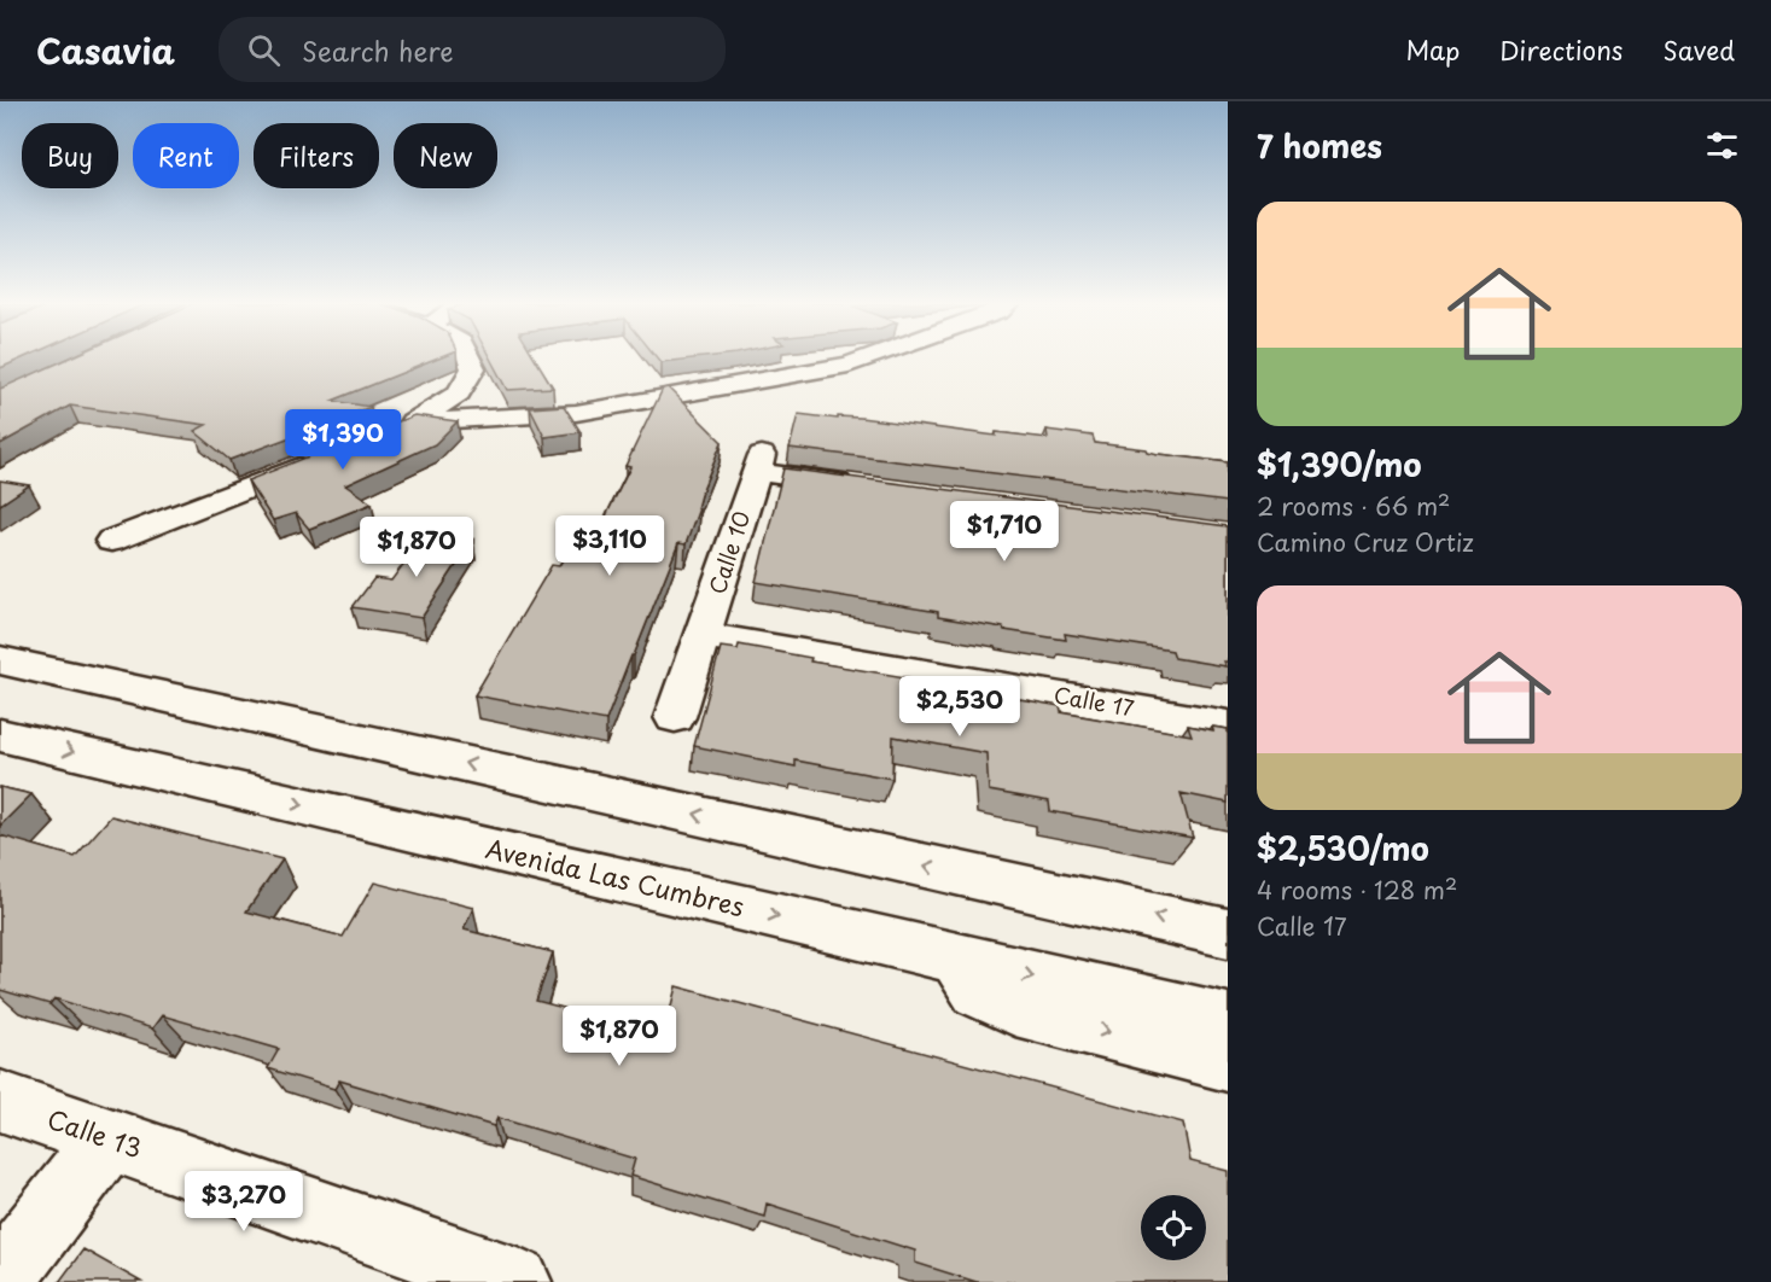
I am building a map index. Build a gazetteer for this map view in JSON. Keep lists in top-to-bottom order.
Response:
{
  "streets": {
    "main road": [
      "Calle 10",
      "Calle 17",
      "Avenida Las Cumbres",
      "Calle 13"
    ]
  },
  "crossings": [
    ["Calle 10", "Calle 17"]
  ],
  "page": {
    "header": "Casavia",
    "search": "Search here",
    "nav": ["Map", "Directions", "Saved"],
    "heading": "7 homes",
    "chip": [
      "Buy",
      "Rent",
      "Filters",
      "New"
    ],
    "list": [
      {
        "name": "$1,390/mo",
        "note": "2 rooms · 66 m² · Camino Cruz Ortiz"
      },
      {
        "name": "$2,530/mo",
        "note": "4 rooms · 128 m² · Calle 17"
      }
    ],
    "price": [
      "$1,390",
      "$1,710",
      "$3,110",
      "$1,870",
      "$2,530",
      "$1,870",
      "$3,270"
    ]
  }
}
